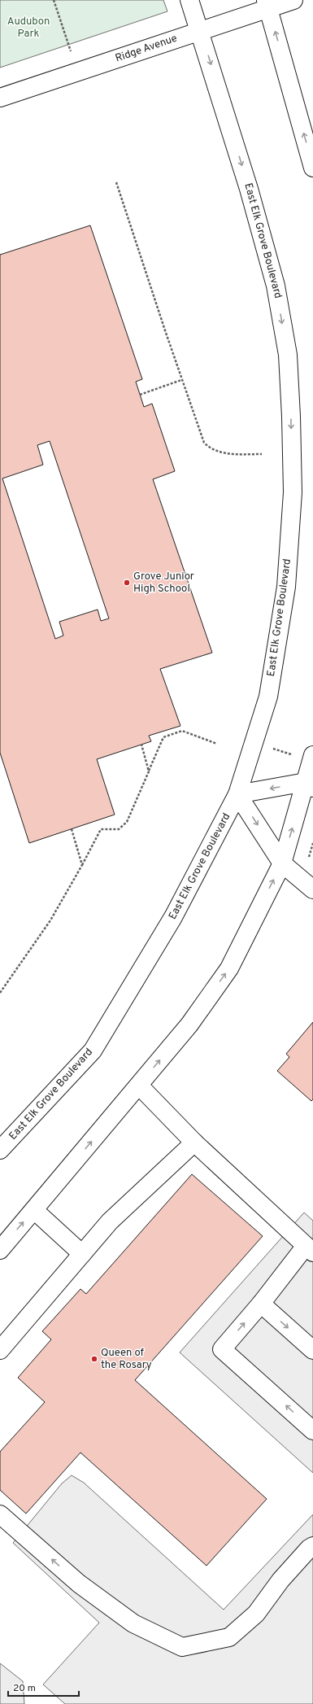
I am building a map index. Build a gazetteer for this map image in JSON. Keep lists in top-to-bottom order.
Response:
{
  "streets": {
    "street": ["Ridge Avenue", "East Elk Grove Boulevard"]
  },
  "crossings": [
    ["Ridge Avenue", "East Elk Grove Boulevard"]
  ],
  "one_way": ["East Elk Grove Boulevard"],
  "parks": ["Audubon Park"],
  "places": ["Grove Junior High School", "Queen of the Rosary"],
  "scale_bar": "20 m"
}
